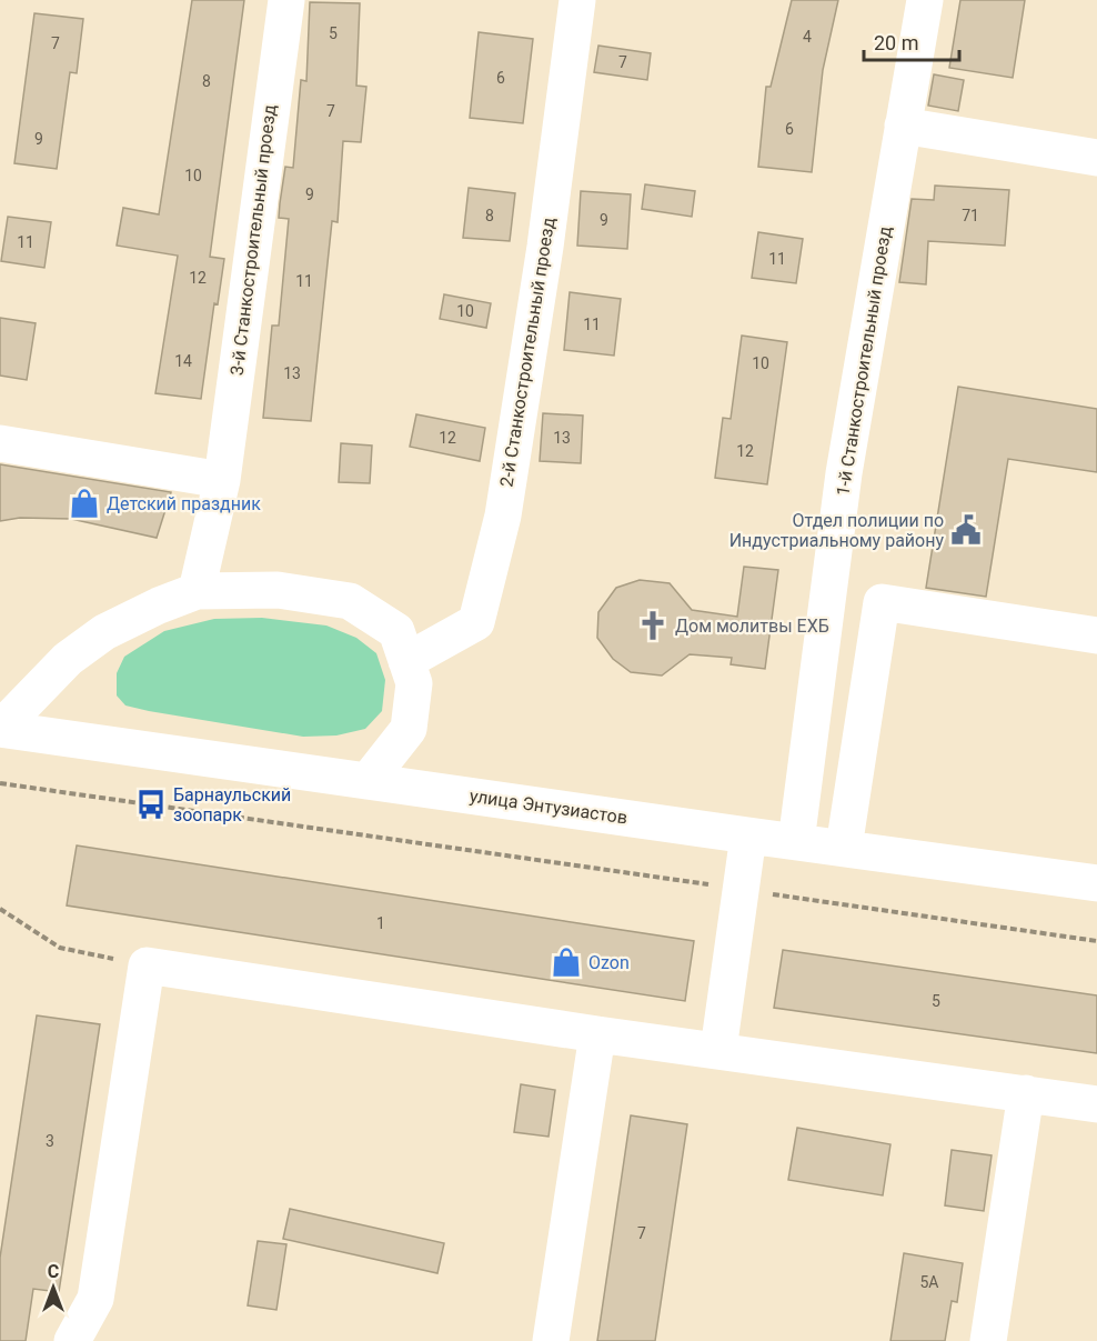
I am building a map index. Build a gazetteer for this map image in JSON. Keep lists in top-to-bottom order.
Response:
{
  "streets": {
    "street": [
      "3-й Станкостроительный проезд",
      "2-й Станкостроительный проезд",
      "1-й Станкостроительный проезд",
      "улица Энтузиастов"
    ]
  },
  "crossings": [
    ["1-й Станкостроительный проезд", "улица Энтузиастов"]
  ],
  "places": {
    "shop": ["Детский праздник", "Ozon"],
    "public building": ["Отдел полиции по Индустриальному району"],
    "church": ["Дом молитвы ЕХБ"],
    "bus stop": ["Барнаульский зоопарк"]
  },
  "house_numbers": [
    "5",
    "4",
    "7",
    "7",
    "6",
    "8",
    "7",
    "6",
    "9",
    "10",
    "9",
    "8",
    "71",
    "9",
    "11",
    "11",
    "12",
    "11",
    "10",
    "11",
    "14",
    "10",
    "13",
    "12",
    "13",
    "12",
    "1",
    "5",
    "3",
    "7",
    "5А"
  ],
  "scale_bar": "20 m",
  "north": "top"
}
